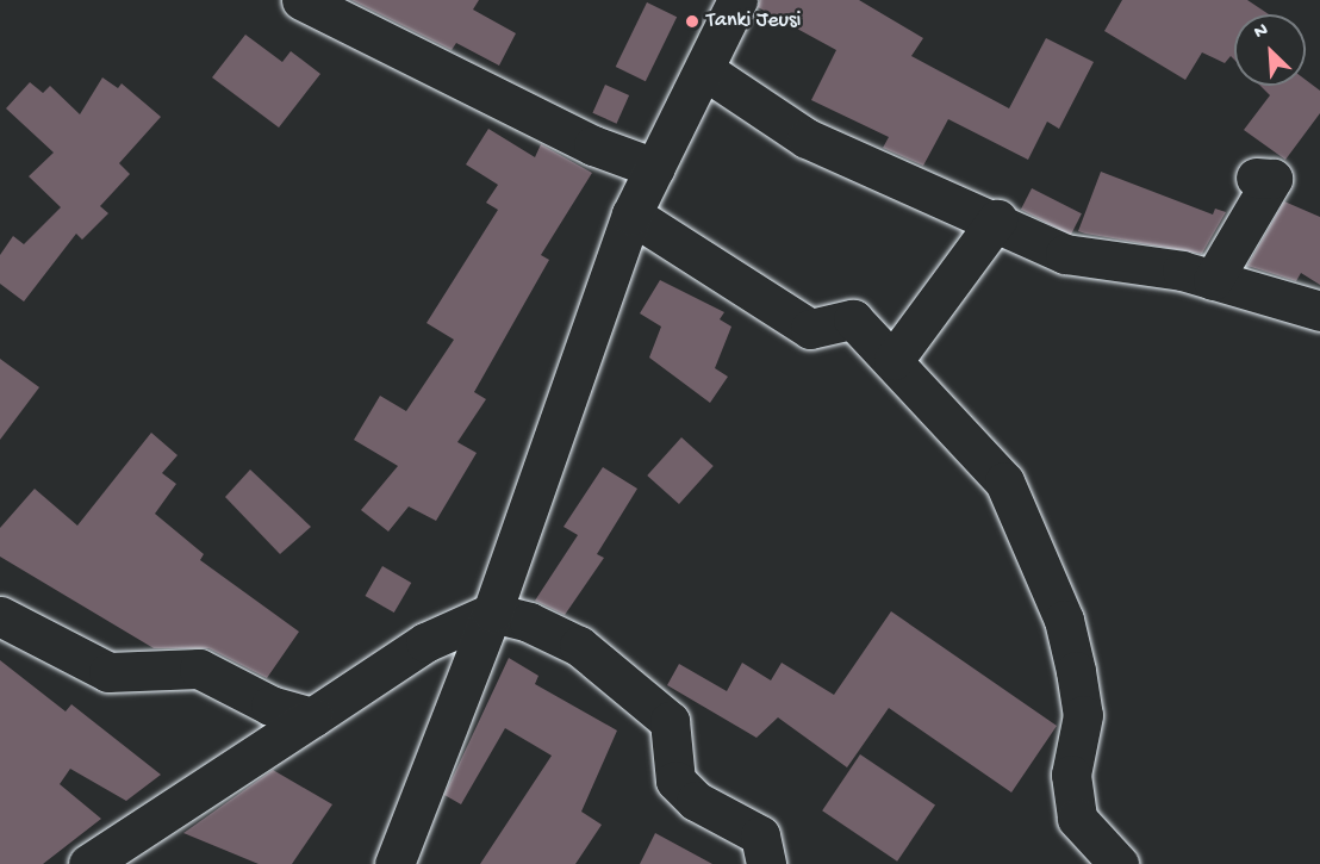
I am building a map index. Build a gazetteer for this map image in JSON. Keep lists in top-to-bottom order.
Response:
{
  "places": ["Tanki Jeusi"],
  "north": "top left"
}
